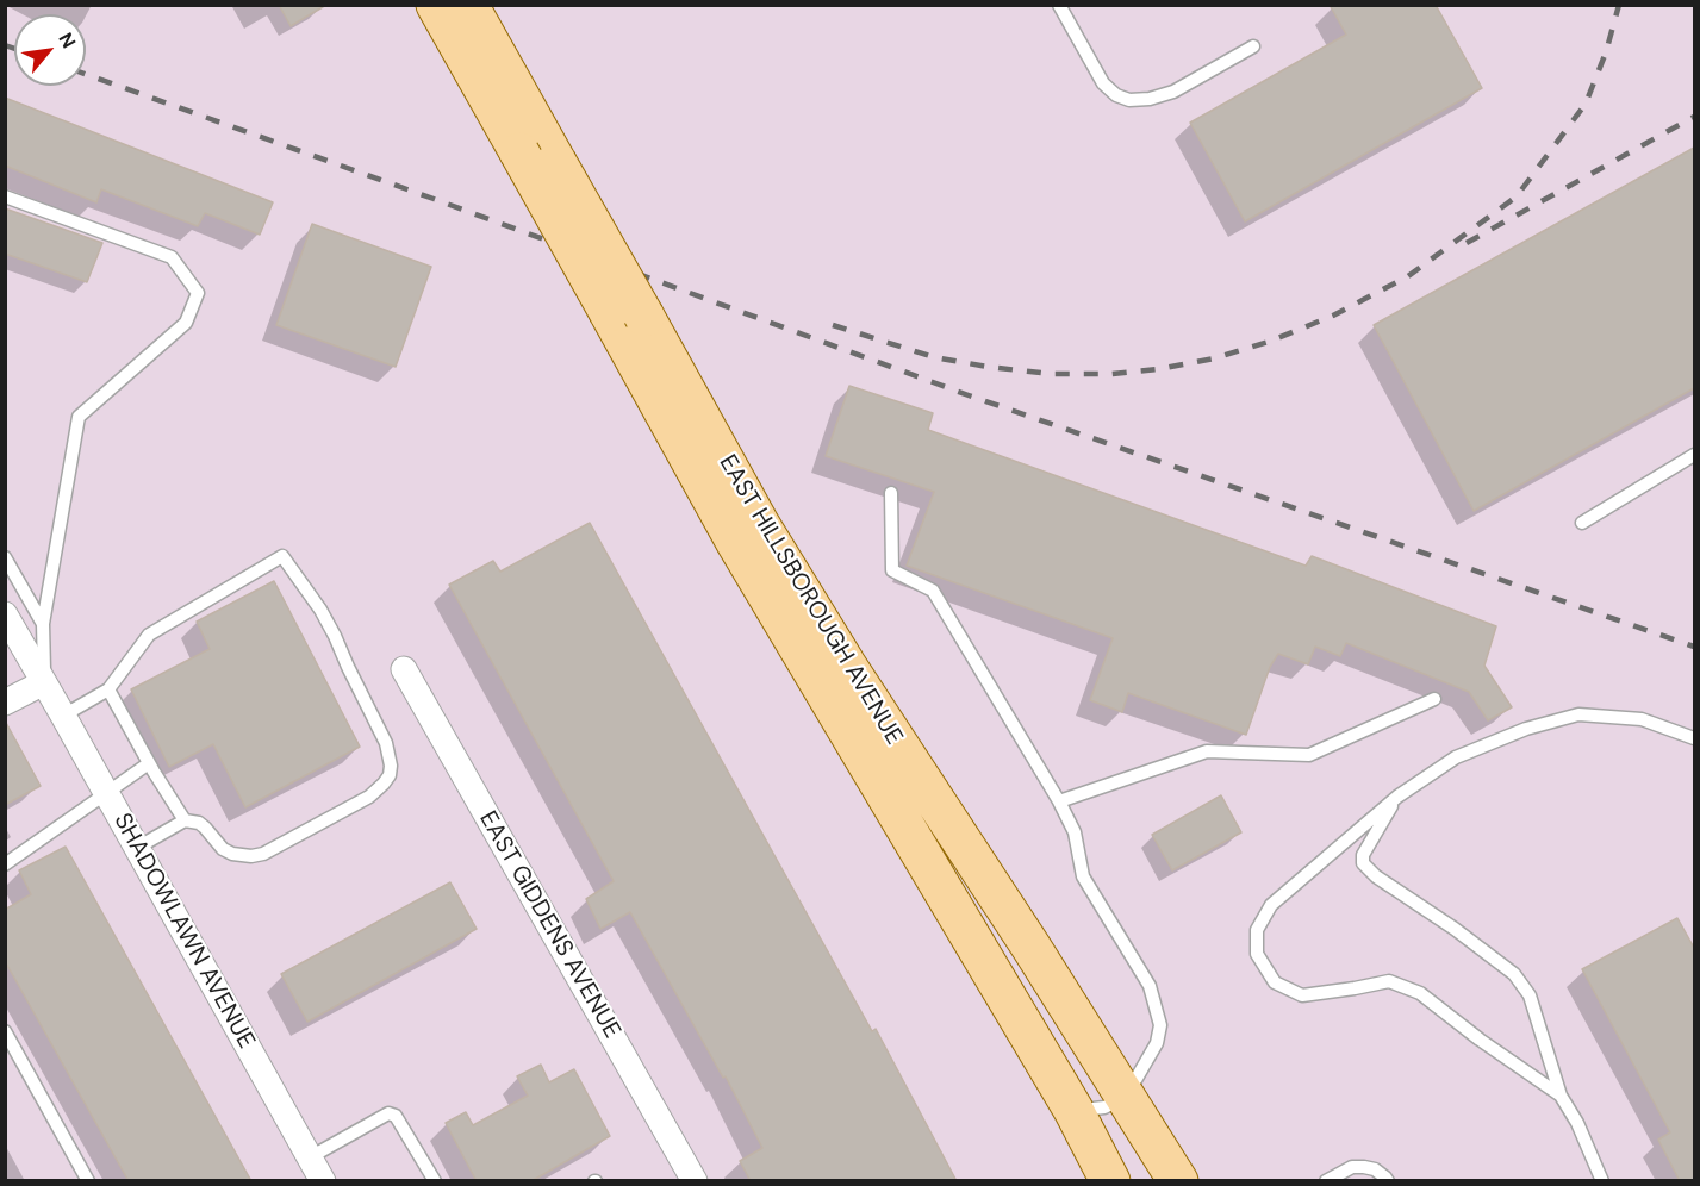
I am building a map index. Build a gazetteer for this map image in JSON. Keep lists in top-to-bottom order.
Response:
{
  "streets": {
    "main road": ["EAST HILLSBOROUGH AVENUE"],
    "street": ["EAST GIDDENS AVENUE", "SHADOWLAWN AVENUE"]
  },
  "north": "top right"
}
